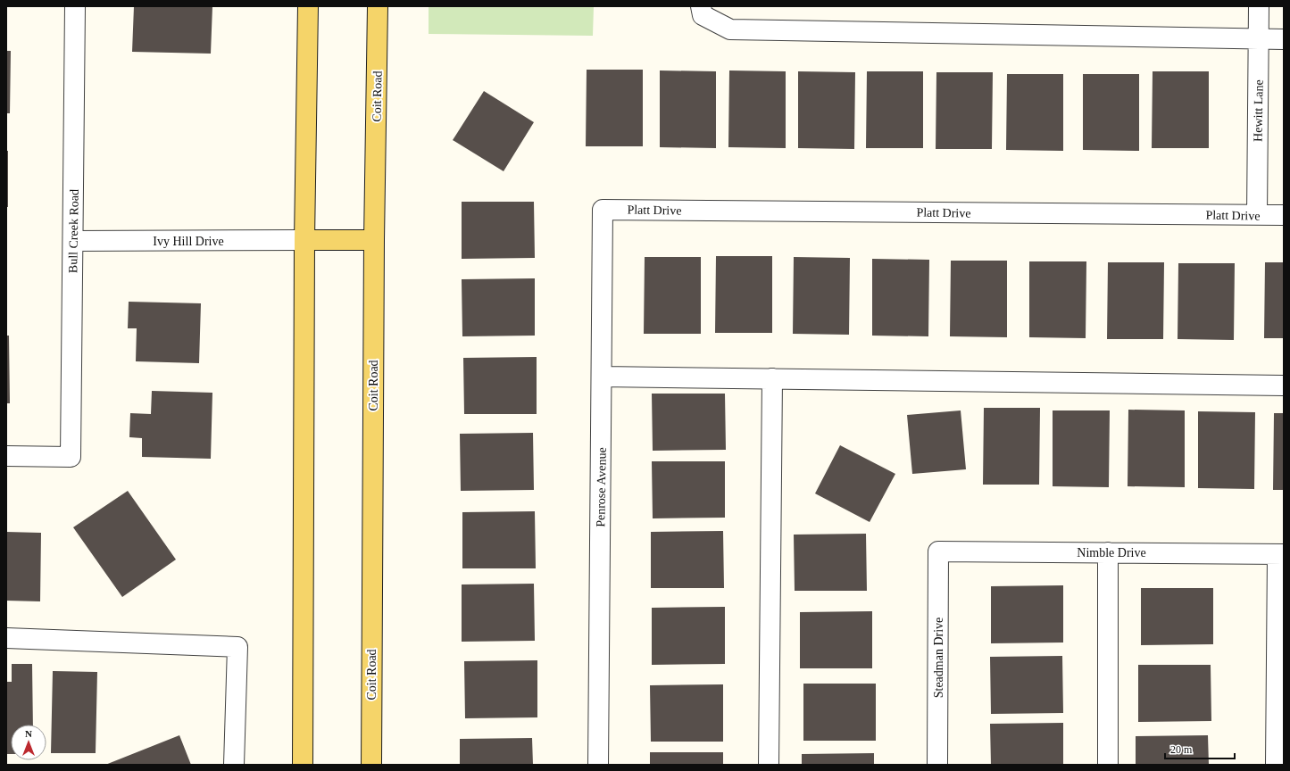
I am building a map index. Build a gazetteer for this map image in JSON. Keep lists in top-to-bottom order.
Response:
{
  "streets": {
    "main road": ["Coit Road"],
    "street": [
      "Hewitt Lane",
      "Platt Drive",
      "Bull Creek Road",
      "Ivy Hill Drive",
      "Penrose Avenue",
      "Nimble Drive",
      "Steadman Drive"
    ]
  },
  "crossings": [
    ["Hewitt Lane", "Platt Drive"],
    ["Platt Drive", "Penrose Avenue"],
    ["Bull Creek Road", "Ivy Hill Drive"],
    ["Nimble Drive", "Steadman Drive"]
  ],
  "scale_bar": "20 m",
  "north": "top"
}
